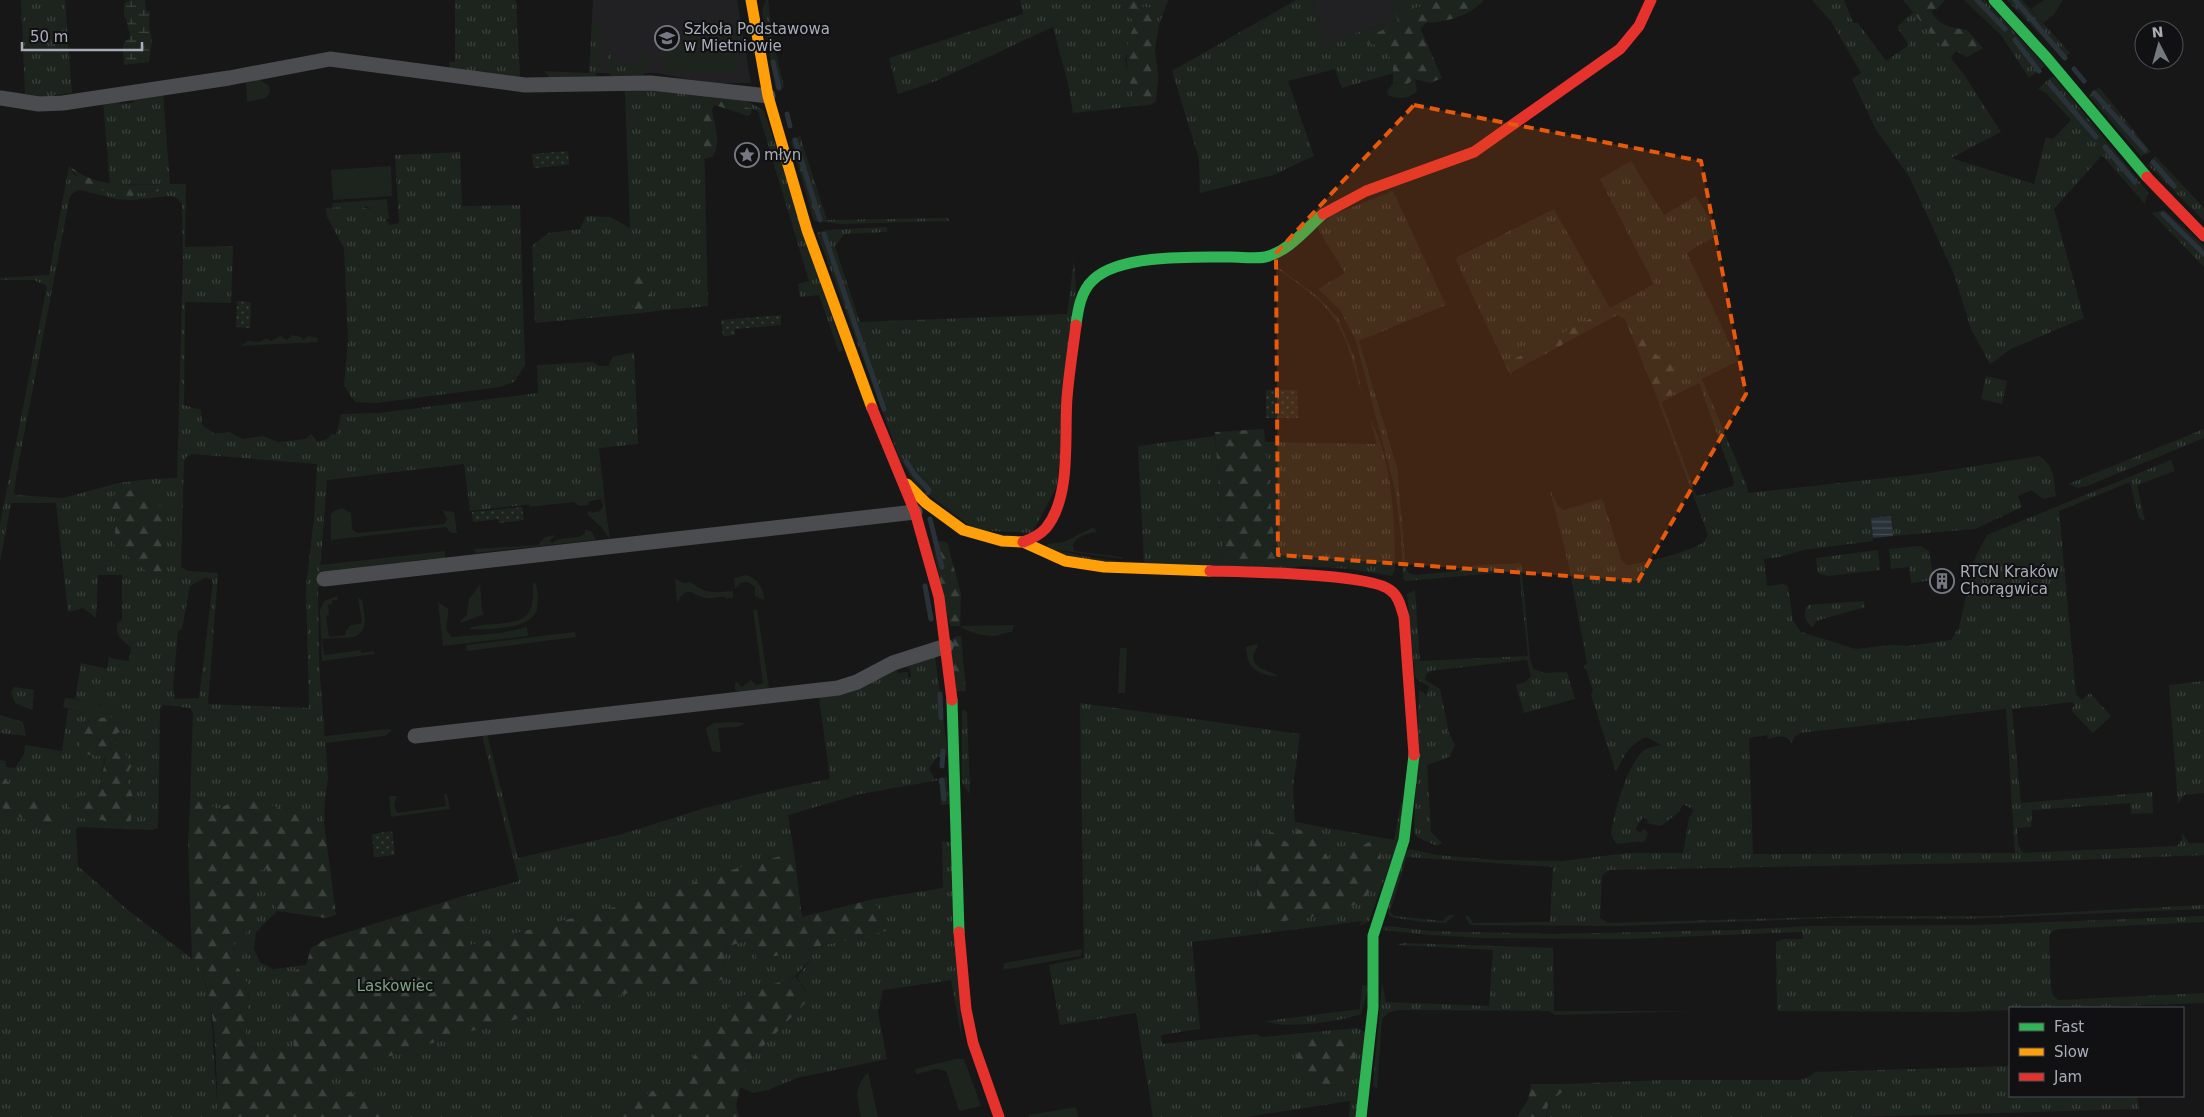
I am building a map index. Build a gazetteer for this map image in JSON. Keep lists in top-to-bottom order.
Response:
{
  "parks": ["Laskowiec"],
  "places": {
    "school or university": ["Szkoła Podstawowa w Mietniowie"],
    "place": ["młyn"],
    "building": ["RTCN Kraków Chorągwica"]
  },
  "legend": ["Fast", "Slow", "Jam"],
  "scale_bar": "50 m",
  "north": "top"
}
